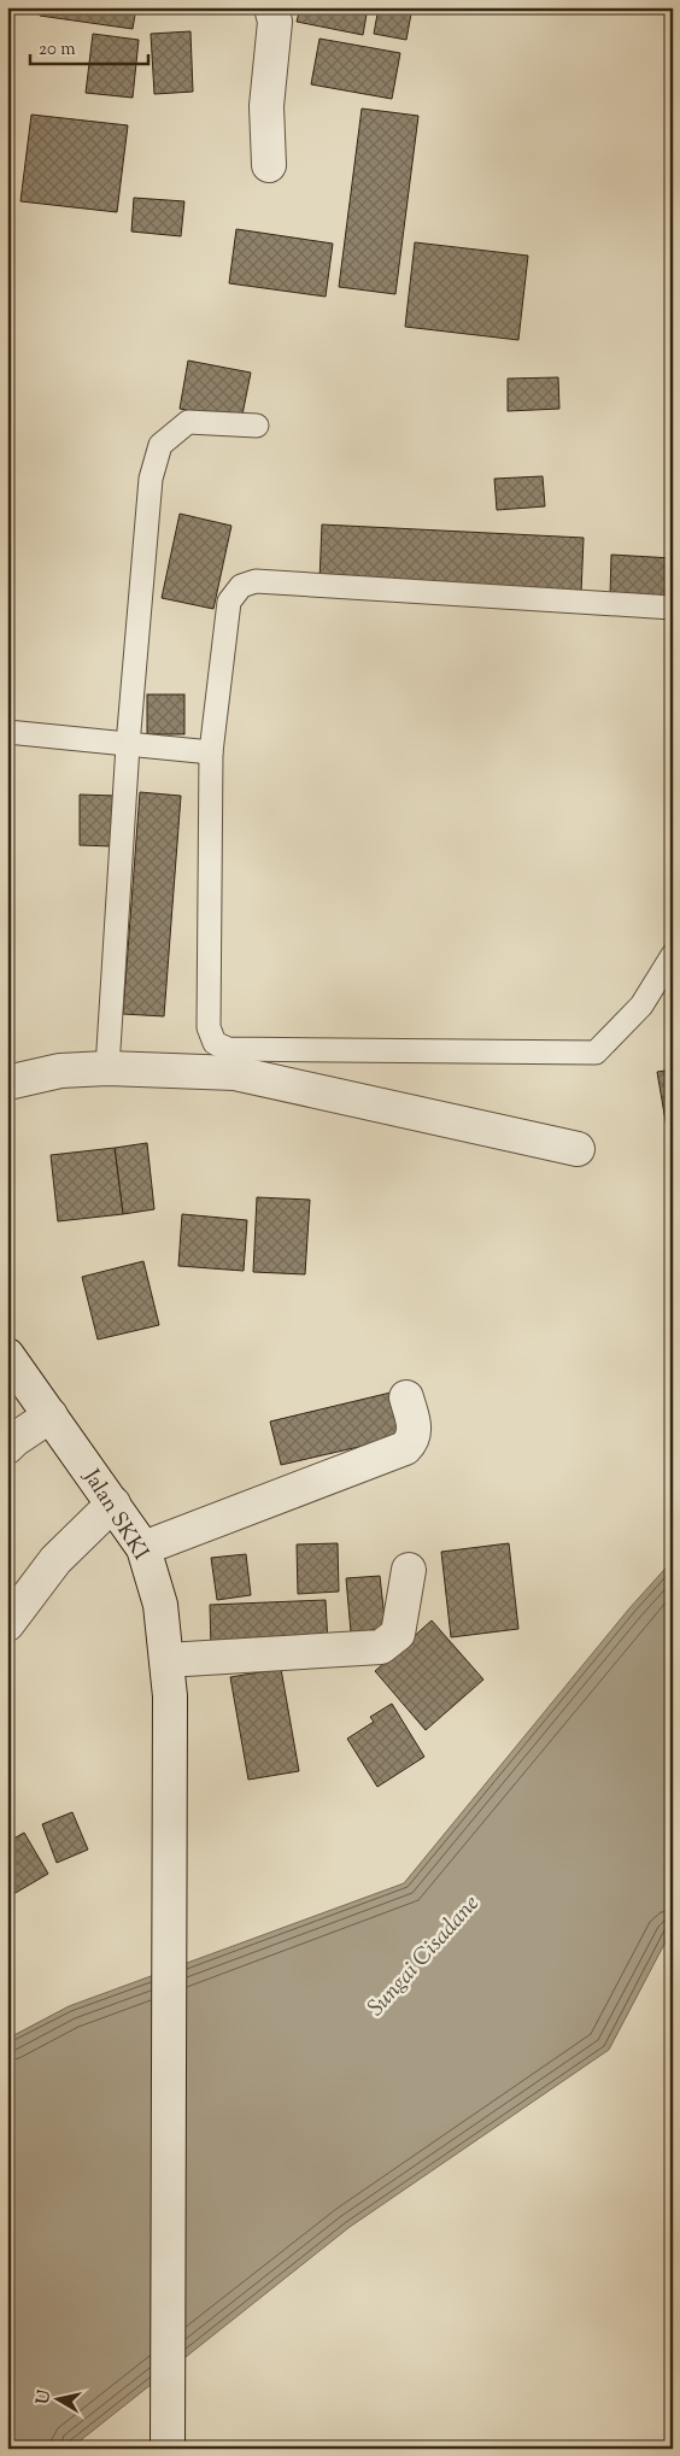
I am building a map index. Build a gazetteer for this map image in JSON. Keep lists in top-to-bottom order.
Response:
{
  "streets": {
    "street": ["Jalan SKKI"]
  },
  "water": ["Sungai Cisadane"],
  "scale_bar": "20 m",
  "north": "left"
}
